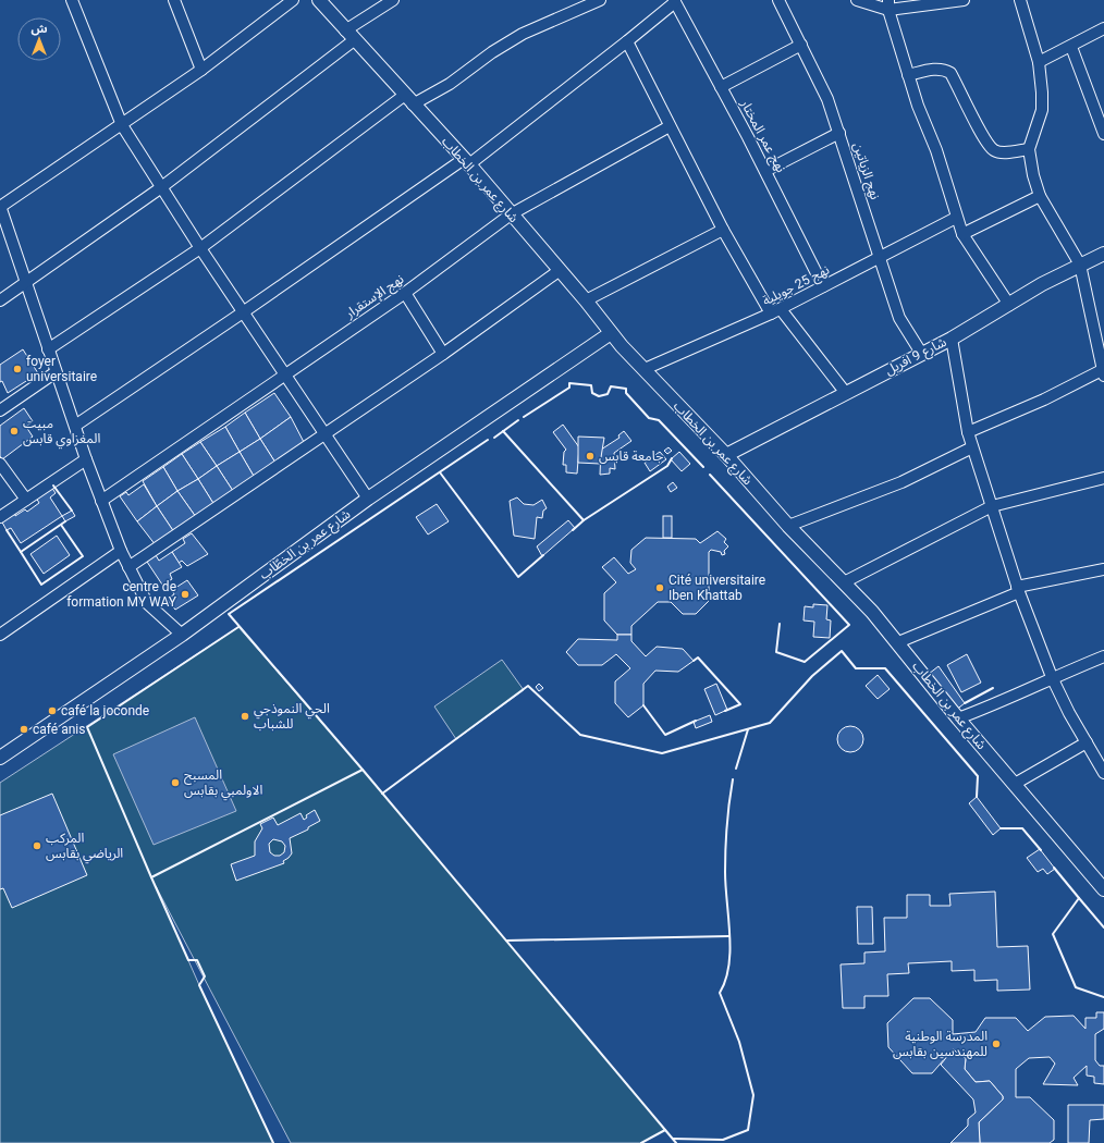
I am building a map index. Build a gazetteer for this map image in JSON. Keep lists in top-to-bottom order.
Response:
{
  "streets": {
    "street": [
      "نهج عمر المختار",
      "نهج الزياتين",
      "شارع عمر بن الخطاب",
      "نهج 25 جويلية",
      "نهج الإستقرار",
      "شارع 9 افريل",
      "شارع عمر بن الخطّاب"
    ]
  },
  "crossings": [
    ["نهج عمر المختار", "نهج 25 جويلية"],
    ["نهج الزياتين", "نهج 25 جويلية"],
    ["نهج الزياتين", "شارع 9 افريل"],
    ["شارع عمر بن الخطاب", "نهج 25 جويلية"],
    ["شارع عمر بن الخطاب", "نهج الإستقرار"],
    ["شارع عمر بن الخطاب", "شارع 9 افريل"],
    ["شارع عمر بن الخطاب", "شارع عمر بن الخطّاب"]
  ],
  "places": [
    "foyer universitaire",
    "مبيت المغزاوي قابس",
    "جامعة قابس",
    "Cité universitaire Iben Khattab",
    "centre de formation MY WAY",
    "café la joconde",
    "الحي النموذجي للشباب",
    "café anis",
    "المسبح الاولمبي بقابس",
    "المركب الرياضي بقابس",
    "المدرسة الوطنية للمهندسين بقابس"
  ],
  "north": "top"
}
